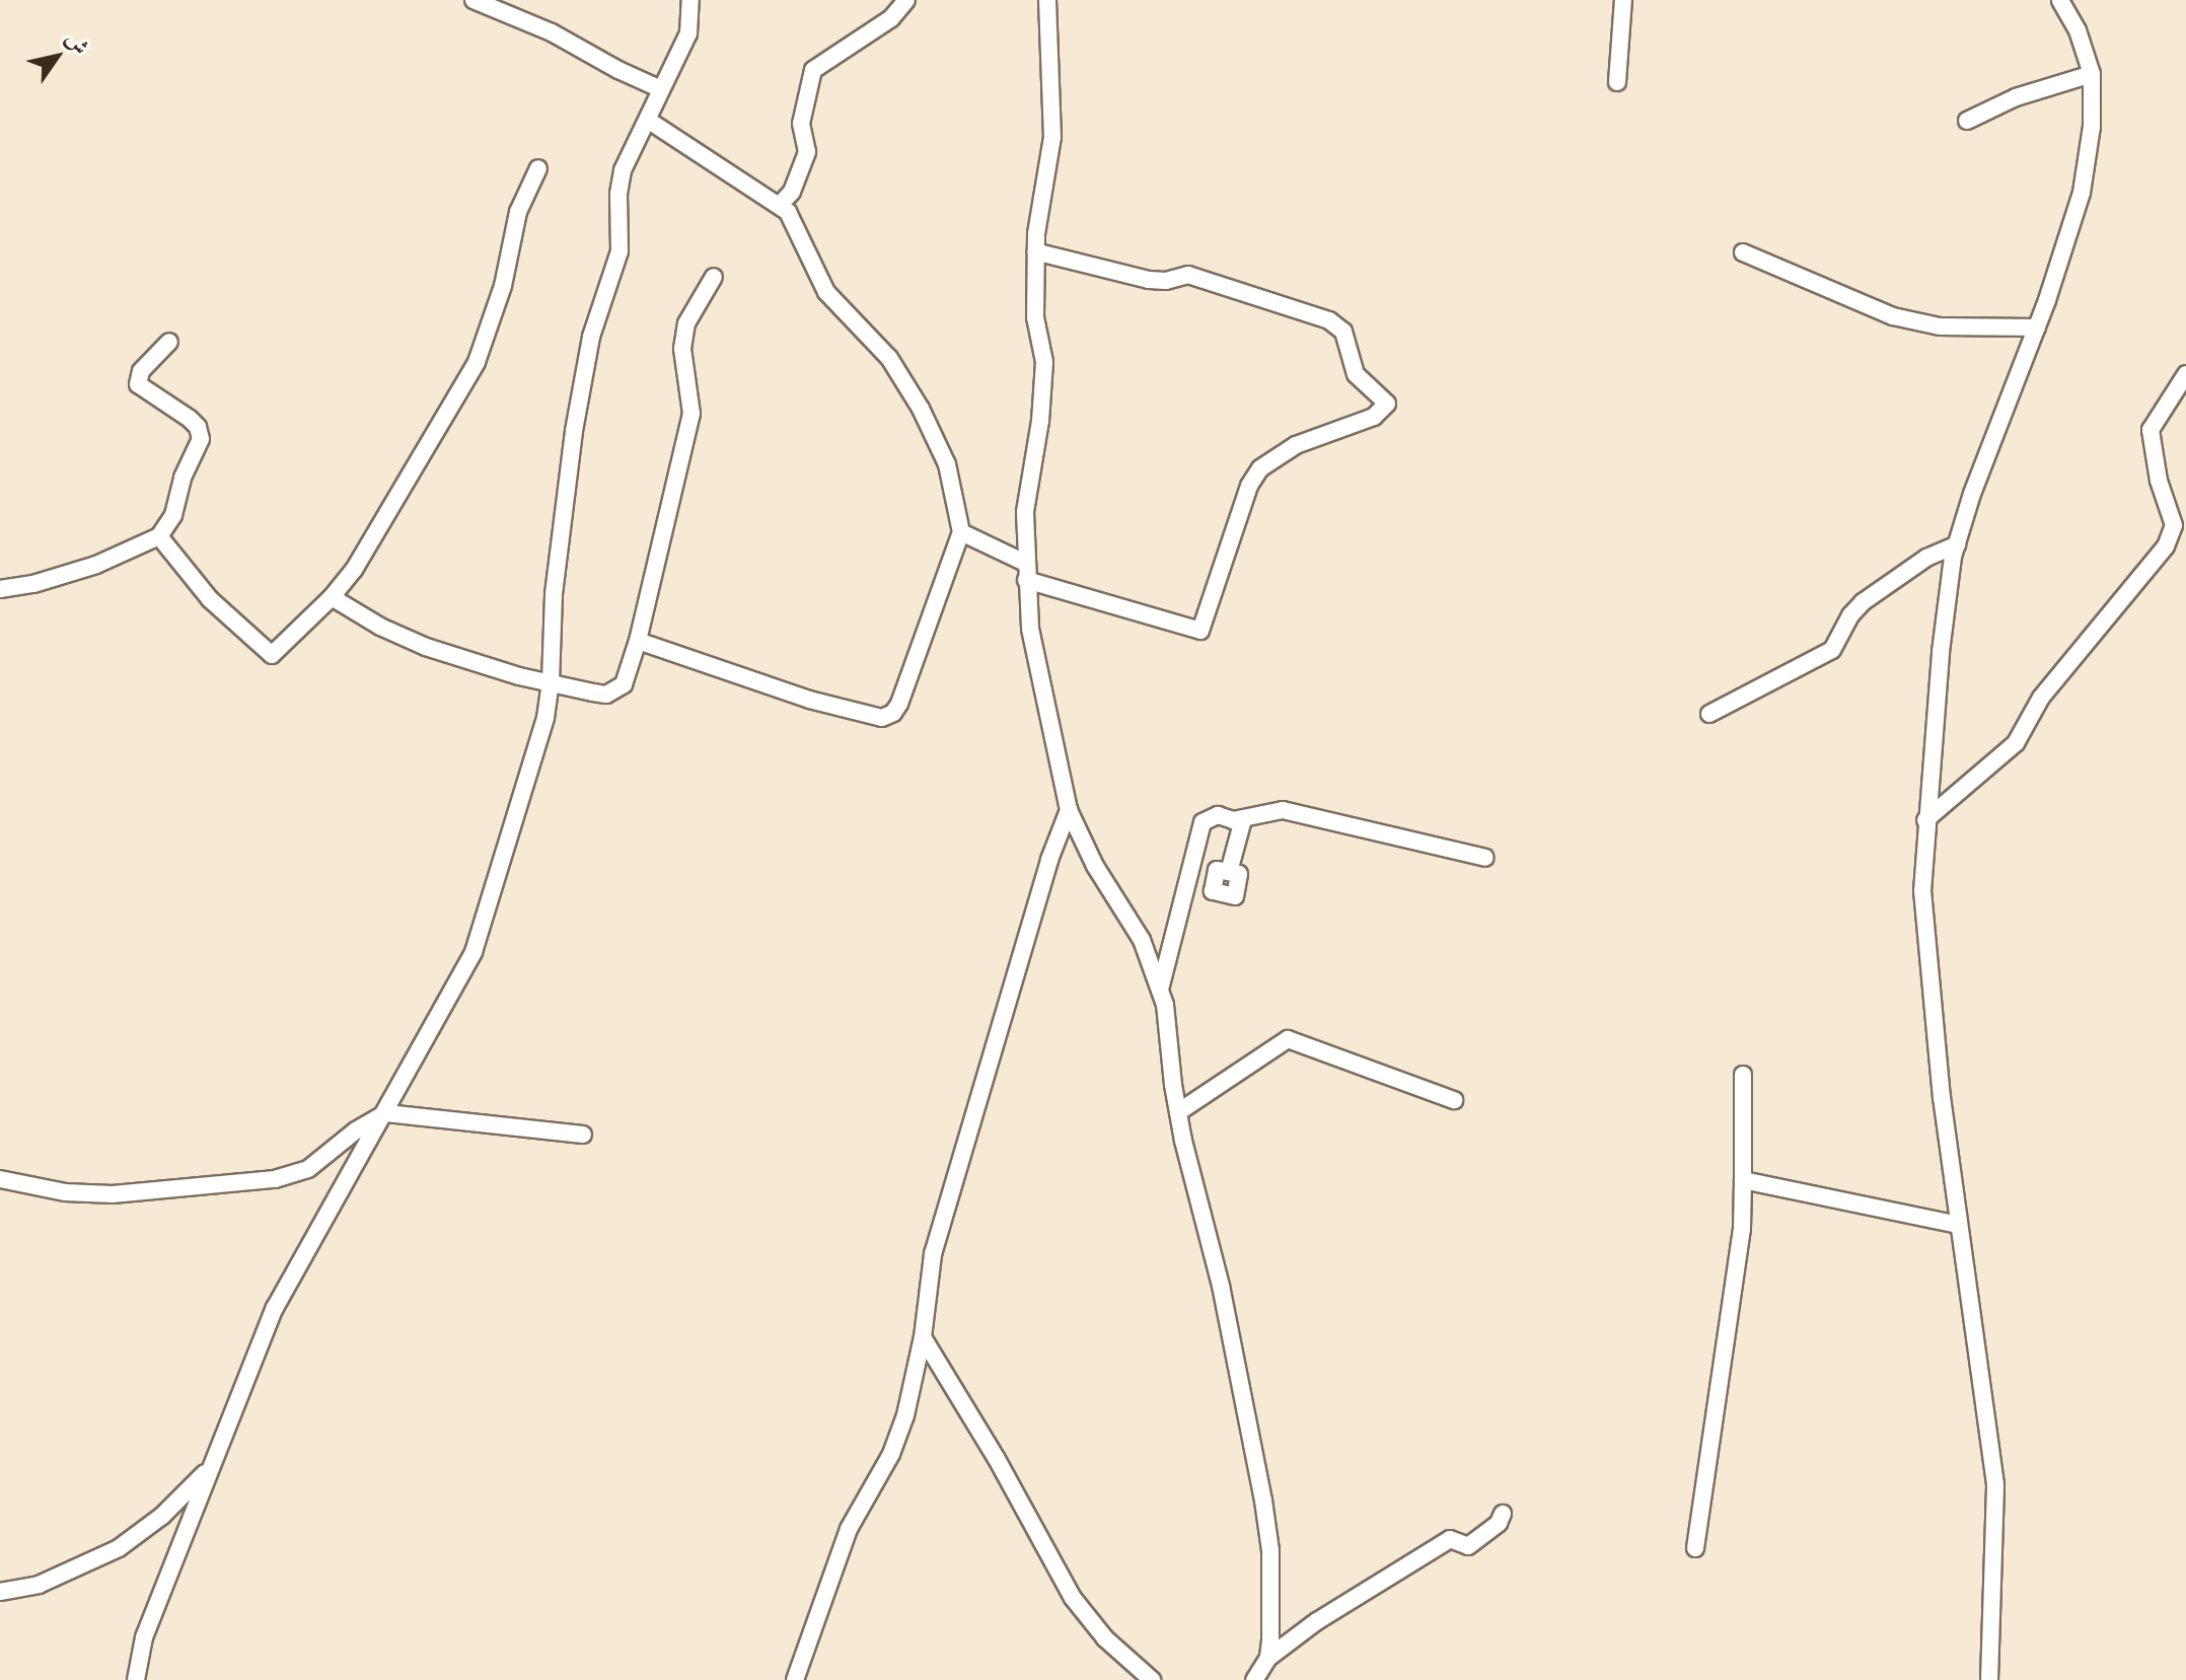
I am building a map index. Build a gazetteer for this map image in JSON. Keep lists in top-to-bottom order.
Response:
{
  "north": "top right"
}
